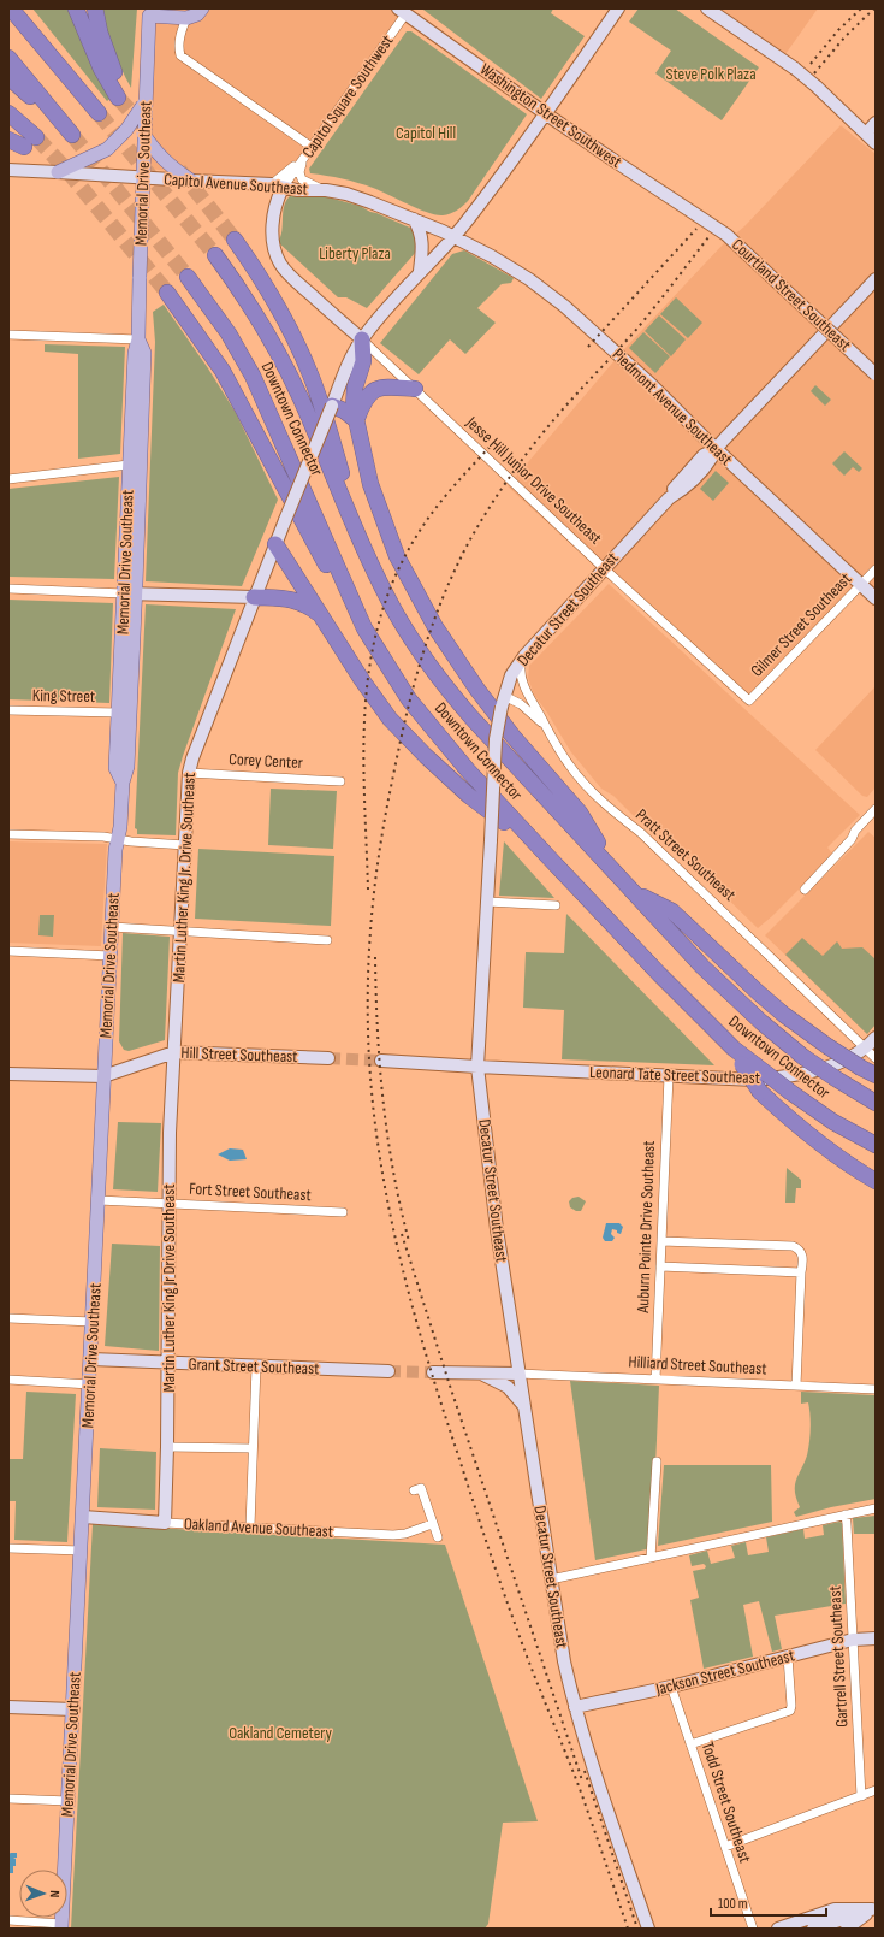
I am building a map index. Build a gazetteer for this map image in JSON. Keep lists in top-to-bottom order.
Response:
{
  "streets": {
    "highway": ["Downtown Connector"],
    "main road": [
      "Capitol Square Southwest",
      "Washington Street Southwest",
      "Memorial Drive Southeast",
      "Capitol Avenue Southeast",
      "Courtland Street Southeast",
      "Piedmont Avenue Southeast",
      "Decatur Street Southeast",
      "Martin Luther King Jr. Drive Southeast",
      "Hill Street Southeast",
      "Leonard Tate Street Southeast",
      "Martin Luther King Jr Drive Southeast",
      "Grant Street Southeast",
      "Oakland Avenue Southeast",
      "Jackson Street Southeast"
    ],
    "street": [
      "Jesse Hill Junior Drive Southeast",
      "Gilmer Street Southeast",
      "King Street",
      "Corey Center",
      "Pratt Street Southeast",
      "Fort Street Southeast",
      "Auburn Pointe Drive Southeast",
      "Hilliard Street Southeast",
      "Gartrell Street Southeast",
      "Todd Street Southeast"
    ]
  },
  "crossings": [
    ["Capitol Square Southwest", "Washington Street Southwest"],
    ["Capitol Square Southwest", "Capitol Avenue Southeast"],
    ["Capitol Square Southwest", "Jesse Hill Junior Drive Southeast"],
    ["Washington Street Southwest", "Courtland Street Southeast"],
    ["Memorial Drive Southeast", "Capitol Avenue Southeast"],
    ["Memorial Drive Southeast", "King Street"],
    ["Memorial Drive Southeast", "Hill Street Southeast"],
    ["Memorial Drive Southeast", "Fort Street Southeast"],
    ["Memorial Drive Southeast", "Grant Street Southeast"],
    ["Memorial Drive Southeast", "Oakland Avenue Southeast"],
    ["Capitol Avenue Southeast", "Piedmont Avenue Southeast"],
    ["Piedmont Avenue Southeast", "Decatur Street Southeast"],
    ["Piedmont Avenue Southeast", "Gilmer Street Southeast"],
    ["Jesse Hill Junior Drive Southeast", "Decatur Street Southeast"],
    ["Jesse Hill Junior Drive Southeast", "Gilmer Street Southeast"],
    ["Decatur Street Southeast", "Pratt Street Southeast"],
    ["Decatur Street Southeast", "Leonard Tate Street Southeast"],
    ["Decatur Street Southeast", "Hilliard Street Southeast"],
    ["Decatur Street Southeast", "Jackson Street Southeast"],
    ["Corey Center", "Martin Luther King Jr. Drive Southeast"],
    ["Pratt Street Southeast", "Leonard Tate Street Southeast"],
    ["Martin Luther King Jr. Drive Southeast", "Hill Street Southeast"],
    ["Martin Luther King Jr. Drive Southeast", "Martin Luther King Jr Drive Southeast"],
    ["Hill Street Southeast", "Martin Luther King Jr Drive Southeast"],
    ["Leonard Tate Street Southeast", "Auburn Pointe Drive Southeast"],
    ["Fort Street Southeast", "Martin Luther King Jr Drive Southeast"],
    ["Auburn Pointe Drive Southeast", "Hilliard Street Southeast"],
    ["Martin Luther King Jr Drive Southeast", "Grant Street Southeast"],
    ["Martin Luther King Jr Drive Southeast", "Oakland Avenue Southeast"],
    ["Gartrell Street Southeast", "Jackson Street Southeast"],
    ["Jackson Street Southeast", "Todd Street Southeast"]
  ],
  "parks": [
    "Steve Polk Plaza",
    "Capitol Hill",
    "Liberty Plaza",
    "Oakland Cemetery"
  ],
  "scale_bar": "100 m",
  "north": "right"
}
